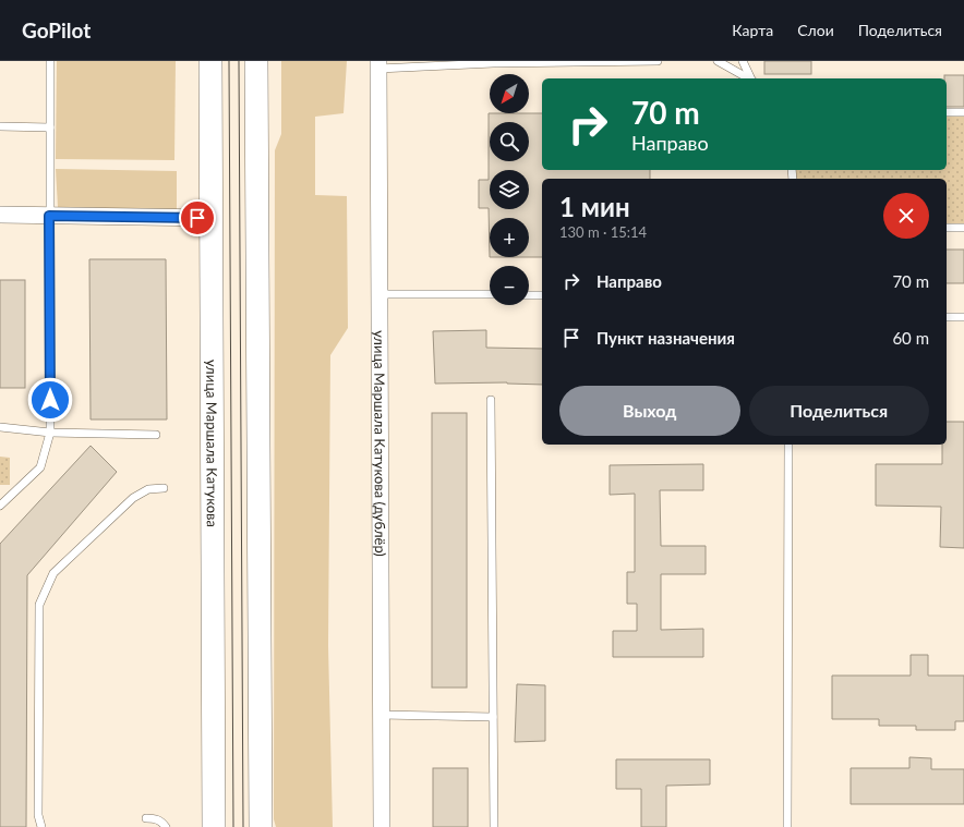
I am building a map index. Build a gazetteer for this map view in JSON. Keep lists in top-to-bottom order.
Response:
{
  "streets": {
    "main road": ["улица Маршала Катукова"],
    "street": ["улица Маршала Катукова (дублёр)"]
  },
  "north": "bottom left",
  "page": {
    "header": "GoPilot",
    "nav": ["Карта", "Слои", "Поделиться"],
    "map_buttons": ["+", "−"],
    "turn": ["70 m", "Направо"],
    "heading": ["1 мин", "130 m · 15:14"],
    "list": [
      {
        "name": "Направо",
        "value": "70 m"
      },
      {
        "name": "Пункт назначения",
        "value": "60 m"
      }
    ],
    "buttons": ["Выход", "Поделиться"]
  }
}
